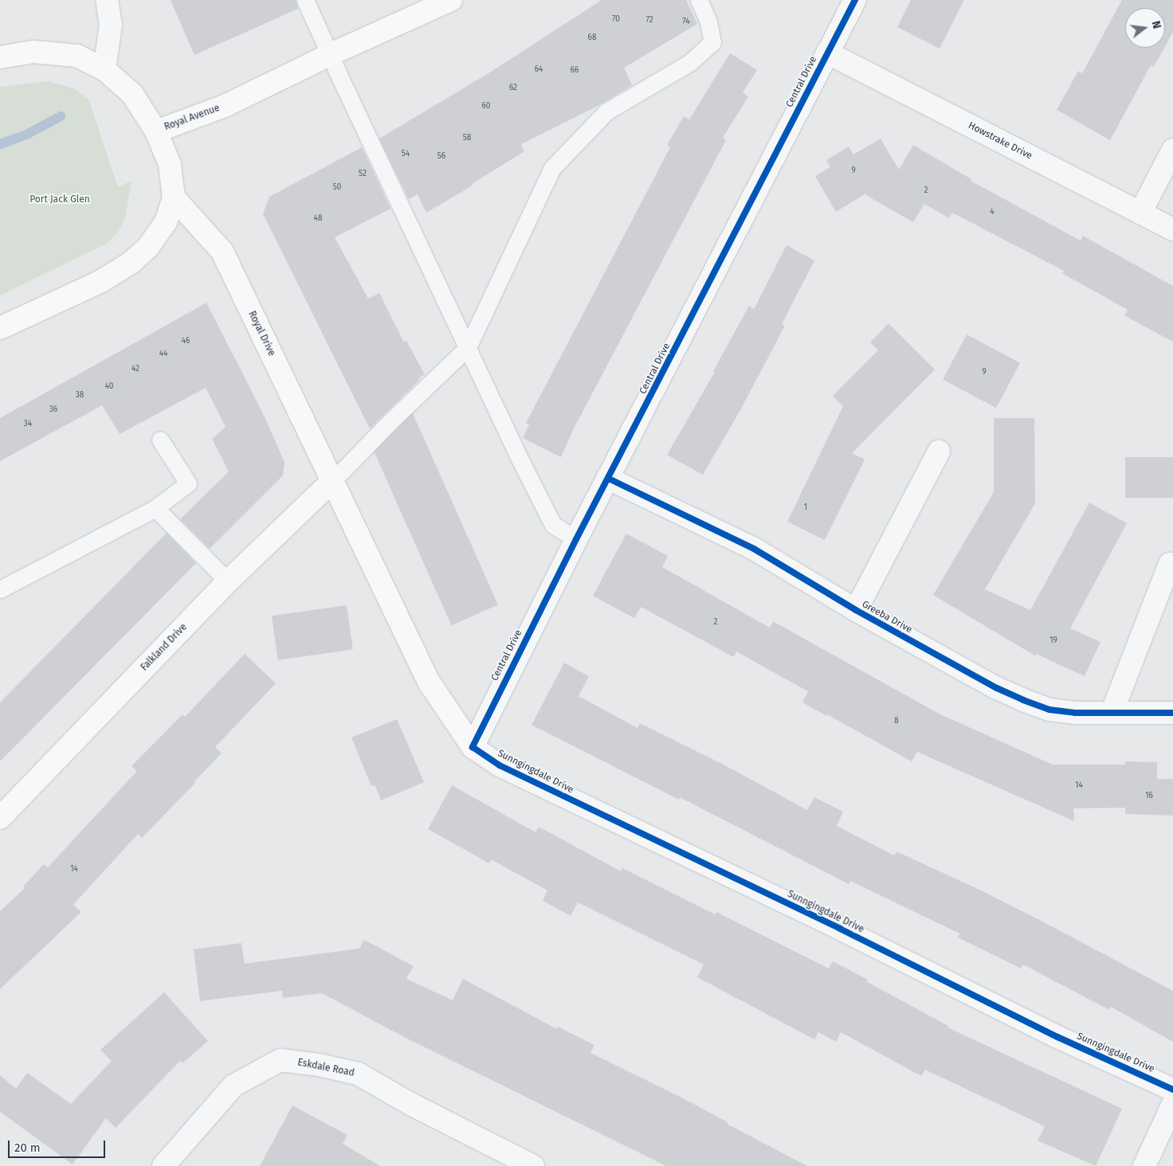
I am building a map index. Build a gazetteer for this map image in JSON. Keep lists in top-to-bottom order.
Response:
{
  "streets": {
    "main road": [
      "Royal Avenue",
      "Royal Drive",
      "Falkland Drive",
      "Sunngingdale Drive"
    ],
    "street": [
      "Central Drive",
      "Howstrake Drive",
      "Greeba Drive",
      "Eskdale Road"
    ]
  },
  "crossings": [
    ["Central Drive", "Howstrake Drive"],
    ["Central Drive", "Greeba Drive"],
    ["Central Drive", "Sunngingdale Drive"],
    ["Royal Avenue", "Royal Drive"],
    ["Royal Drive", "Falkland Drive"],
    ["Royal Drive", "Sunngingdale Drive"],
    ["Falkland Drive", "Sunngingdale Drive"]
  ],
  "parks": ["Port Jack Glen"],
  "house_numbers": [
    "70",
    "72",
    "74",
    "68",
    "64",
    "66",
    "62",
    "60",
    "58",
    "54",
    "56",
    "9",
    "52",
    "50",
    "2",
    "4",
    "48",
    "46",
    "44",
    "42",
    "9",
    "40",
    "38",
    "36",
    "34",
    "1",
    "2",
    "19",
    "8",
    "14",
    "16",
    "14"
  ],
  "scale_bar": "20 m",
  "north": "right"
}
